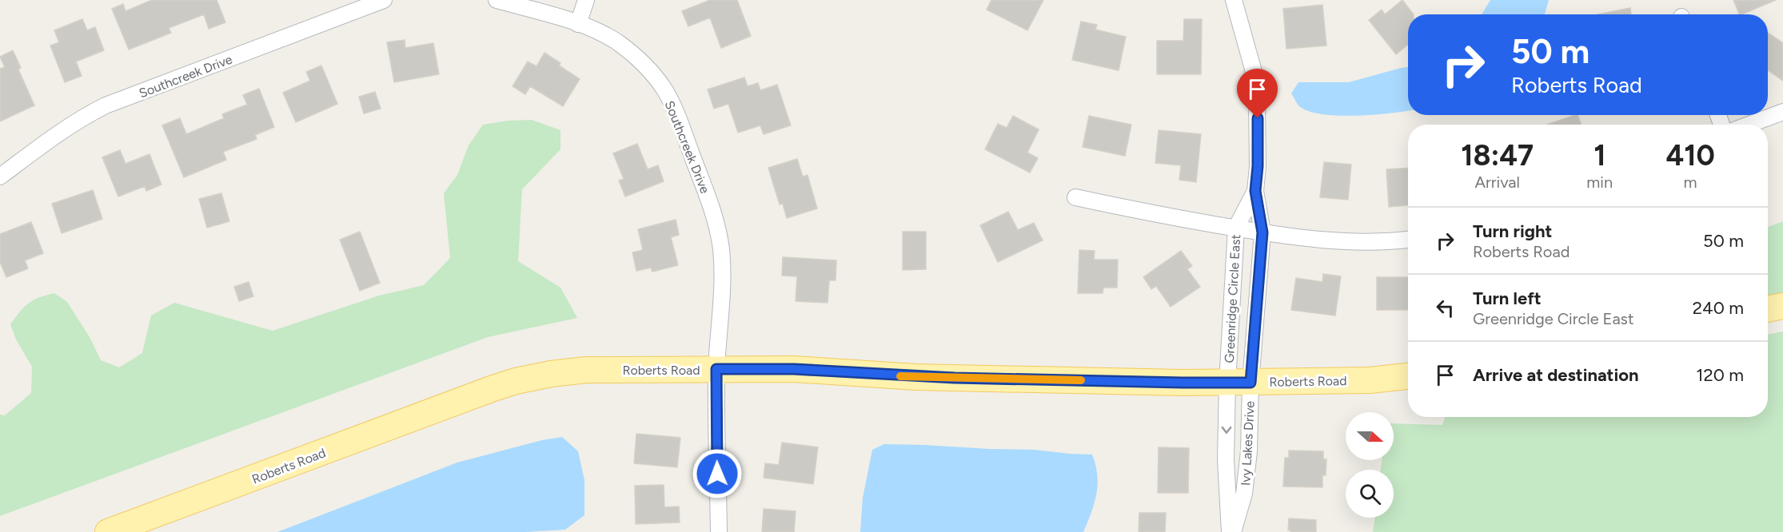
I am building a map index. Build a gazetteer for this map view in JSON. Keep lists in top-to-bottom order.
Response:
{
  "streets": {
    "main road": ["Roberts Road"],
    "street": ["Southcreek Drive", "Greenridge Circle East", "Ivy Lakes Drive"]
  },
  "crossings": [
    ["Southcreek Drive", "Roberts Road"],
    ["Greenridge Circle East", "Roberts Road"],
    ["Greenridge Circle East", "Ivy Lakes Drive"],
    ["Roberts Road", "Ivy Lakes Drive"]
  ],
  "north": "right",
  "page": {
    "turn": ["50 m", "Roberts Road"],
    "eta": [
      "18:47",
      "Arrival",
      "1",
      "min",
      "410",
      "m"
    ],
    "list": [
      {
        "name": "Turn right",
        "note": "Roberts Road",
        "value": "50 m"
      },
      {
        "name": "Turn left",
        "note": "Greenridge Circle East",
        "value": "240 m"
      },
      {
        "name": "Arrive at destination",
        "value": "120 m"
      }
    ]
  }
}
